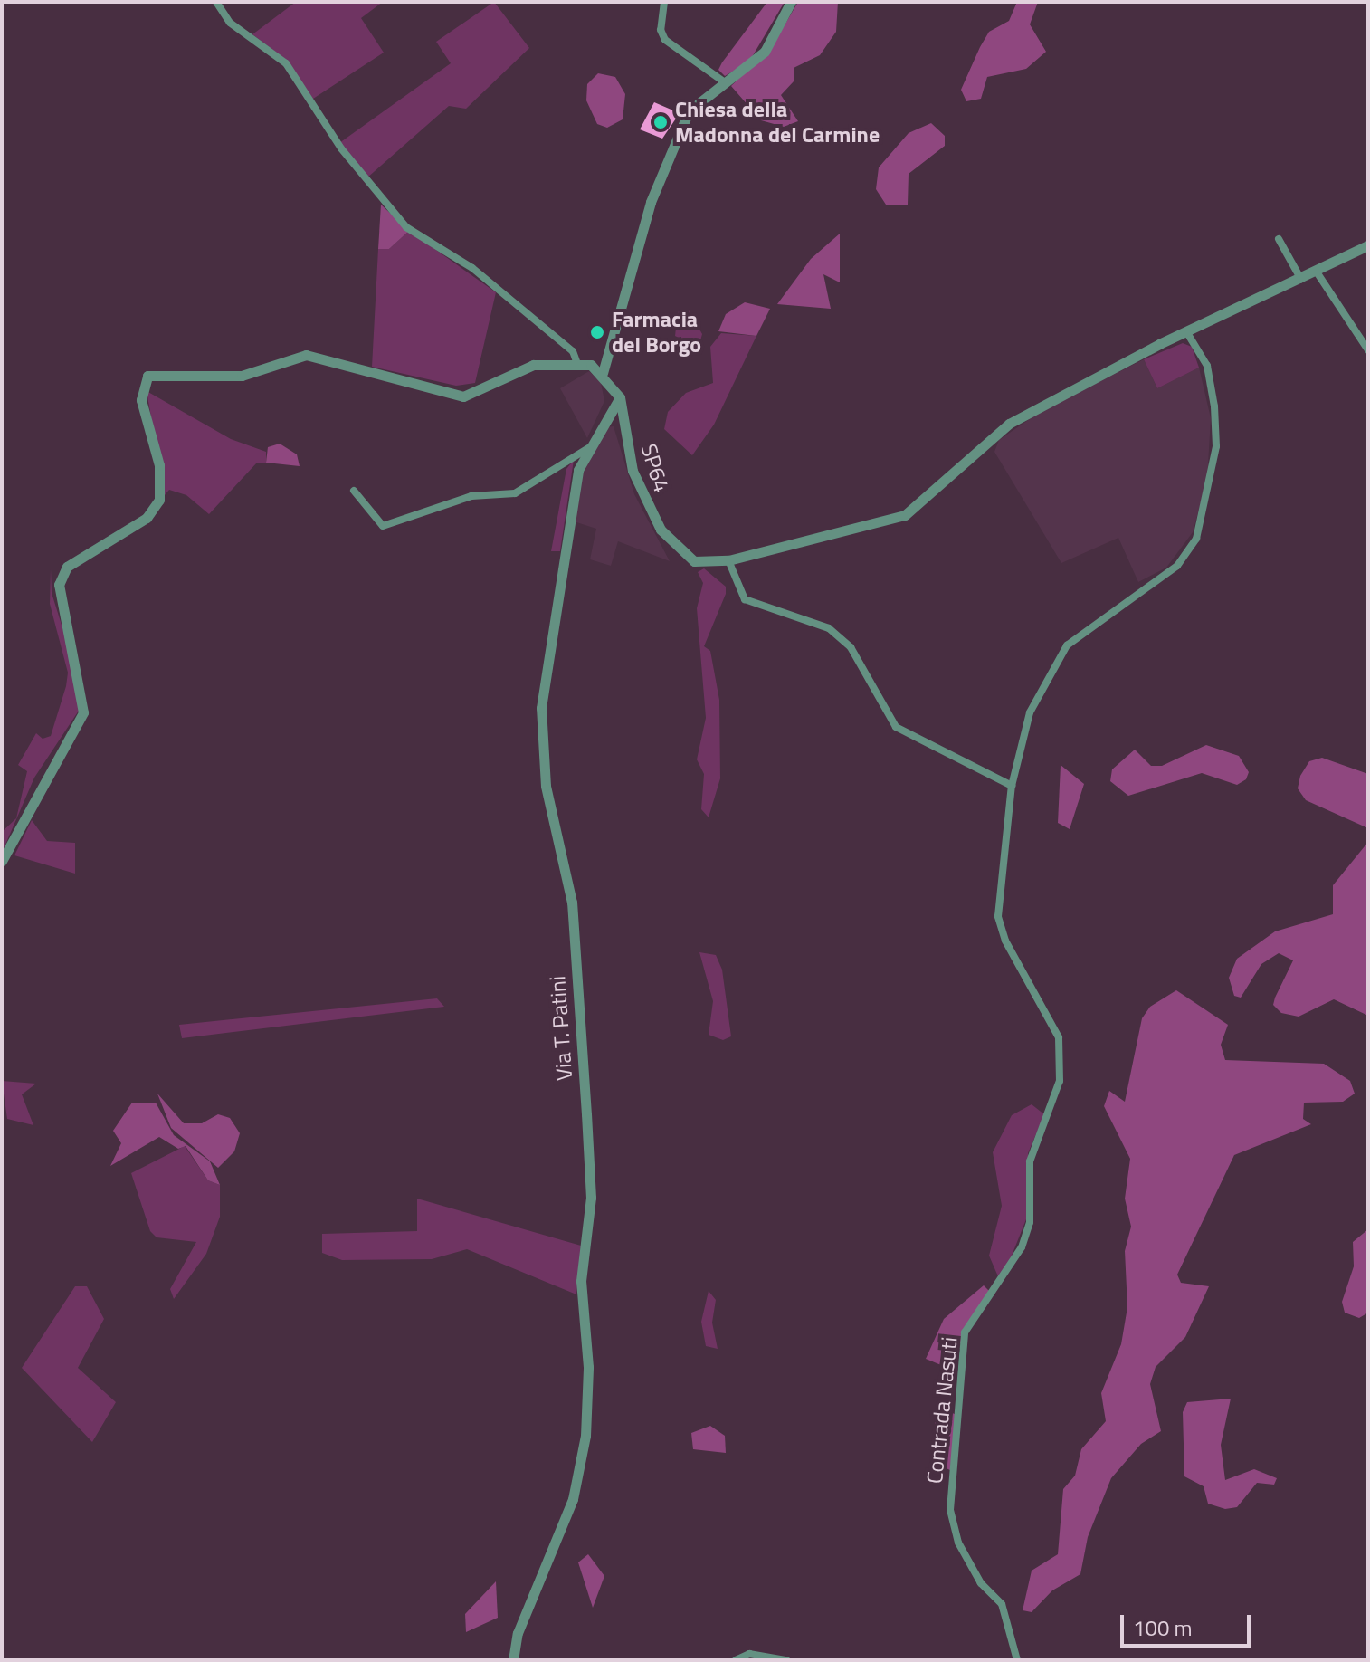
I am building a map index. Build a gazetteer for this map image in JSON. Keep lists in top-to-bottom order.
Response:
{
  "streets": {
    "street": ["SP64", "Via T. Patini", "Contrada Nasuti"]
  },
  "crossings": [
    ["SP64", "Via T. Patini"],
    ["SP64", "Contrada Nasuti"]
  ],
  "places": ["Chiesa della Madonna del Carmine", "Farmacia del Borgo"],
  "scale_bar": "100 m"
}
